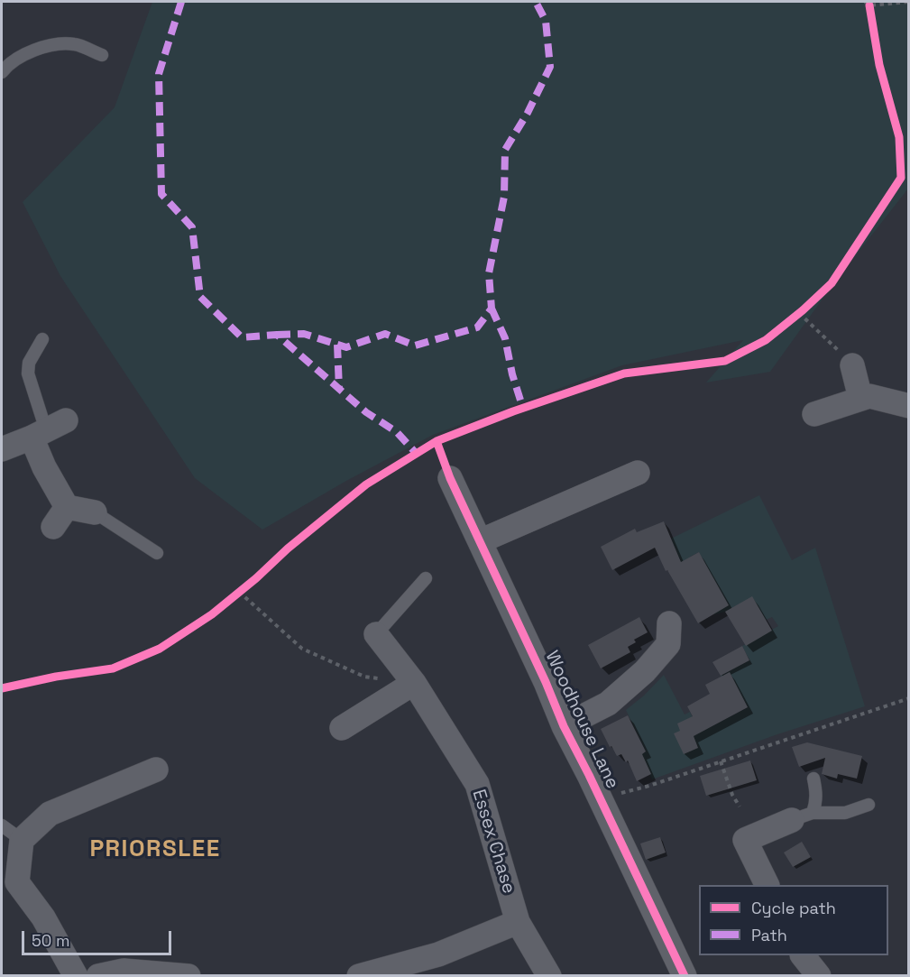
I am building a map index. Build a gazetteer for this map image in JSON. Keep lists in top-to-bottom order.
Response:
{
  "streets": {
    "street": ["Woodhouse Lane", "Essex Chase"]
  },
  "districts": ["PRIORSLEE"],
  "legend": ["Cycle path", "Path"],
  "scale_bar": "50 m"
}
